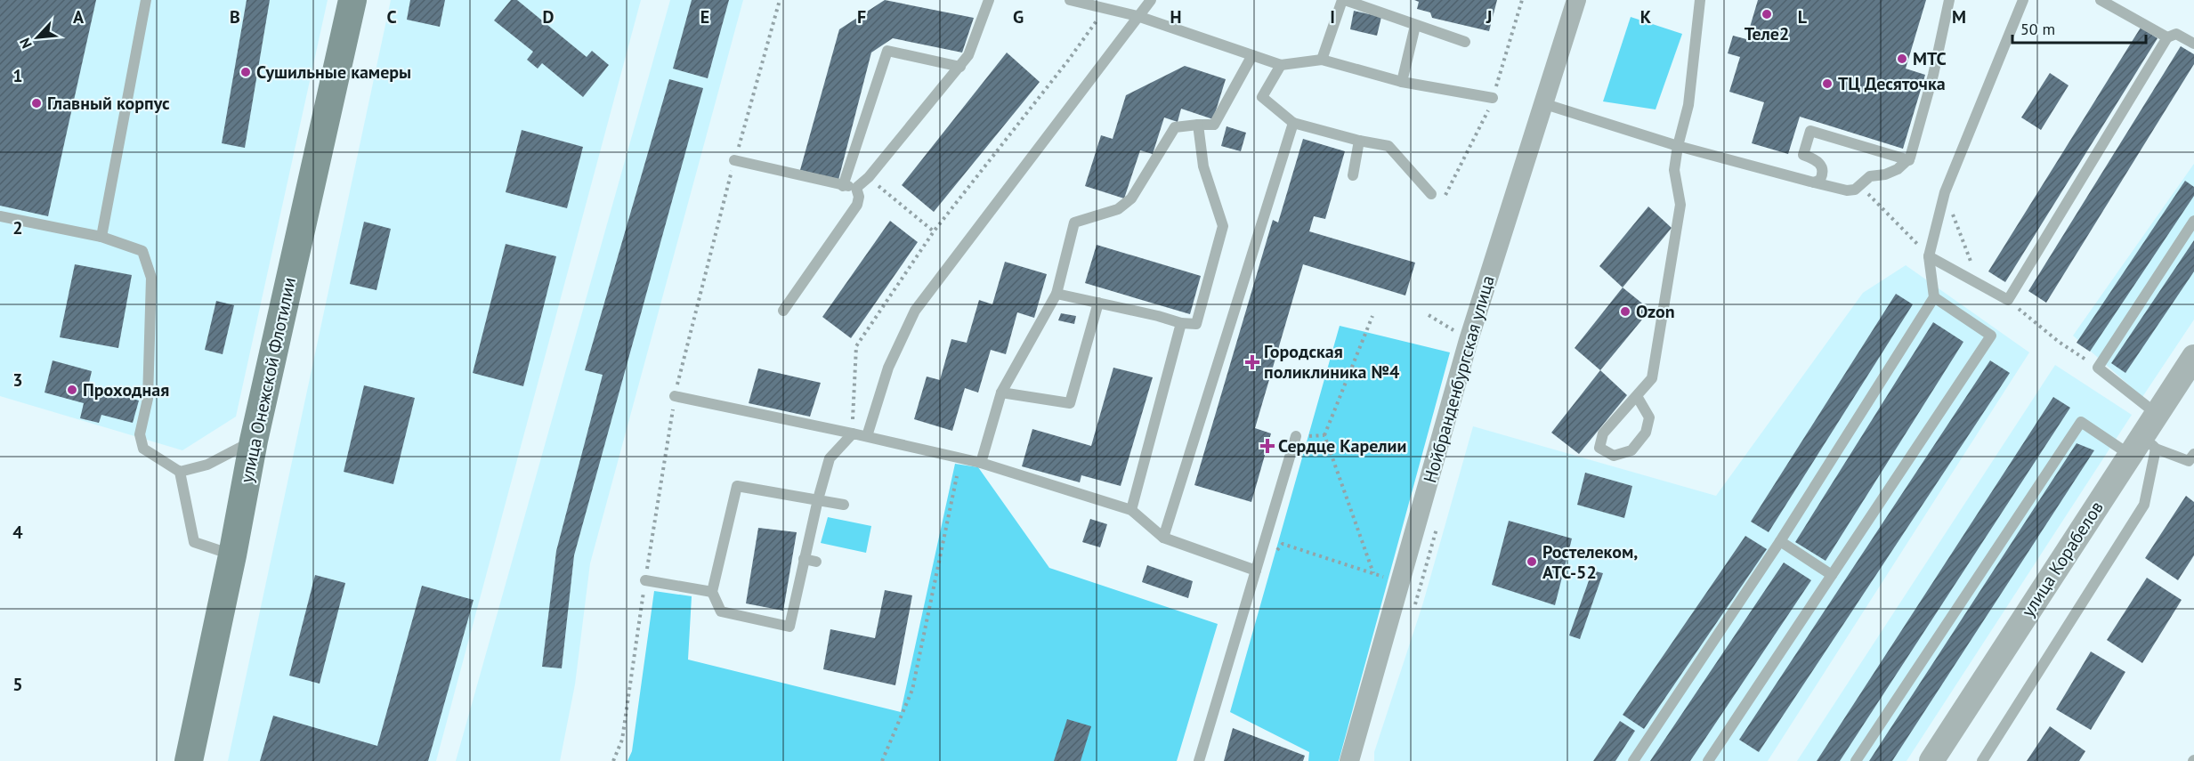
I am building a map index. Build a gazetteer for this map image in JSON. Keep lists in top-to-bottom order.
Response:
{
  "streets": {
    "main road": ["улица Онежской Флотилии"],
    "street": ["Нойбранденбургская улица", "улица Корабелов"]
  },
  "places": {
    "other": [
      "Теле2",
      "МТС",
      "Сушильные камеры",
      "ТЦ Десяточка",
      "Главный корпус",
      "Ozon",
      "Проходная",
      "Ростелеком, АТС-52"
    ],
    "health": ["Городская поликлиника №4", "Сердце Карелии"]
  },
  "scale_bar": "50 m",
  "north": "bottom left",
  "grid": {
    "columns": [
      "A",
      "B",
      "C",
      "D",
      "E",
      "F",
      "G",
      "H",
      "I",
      "J",
      "K",
      "L",
      "M"
    ],
    "rows": [
      "1",
      "2",
      "3",
      "4",
      "5"
    ]
  }
}
